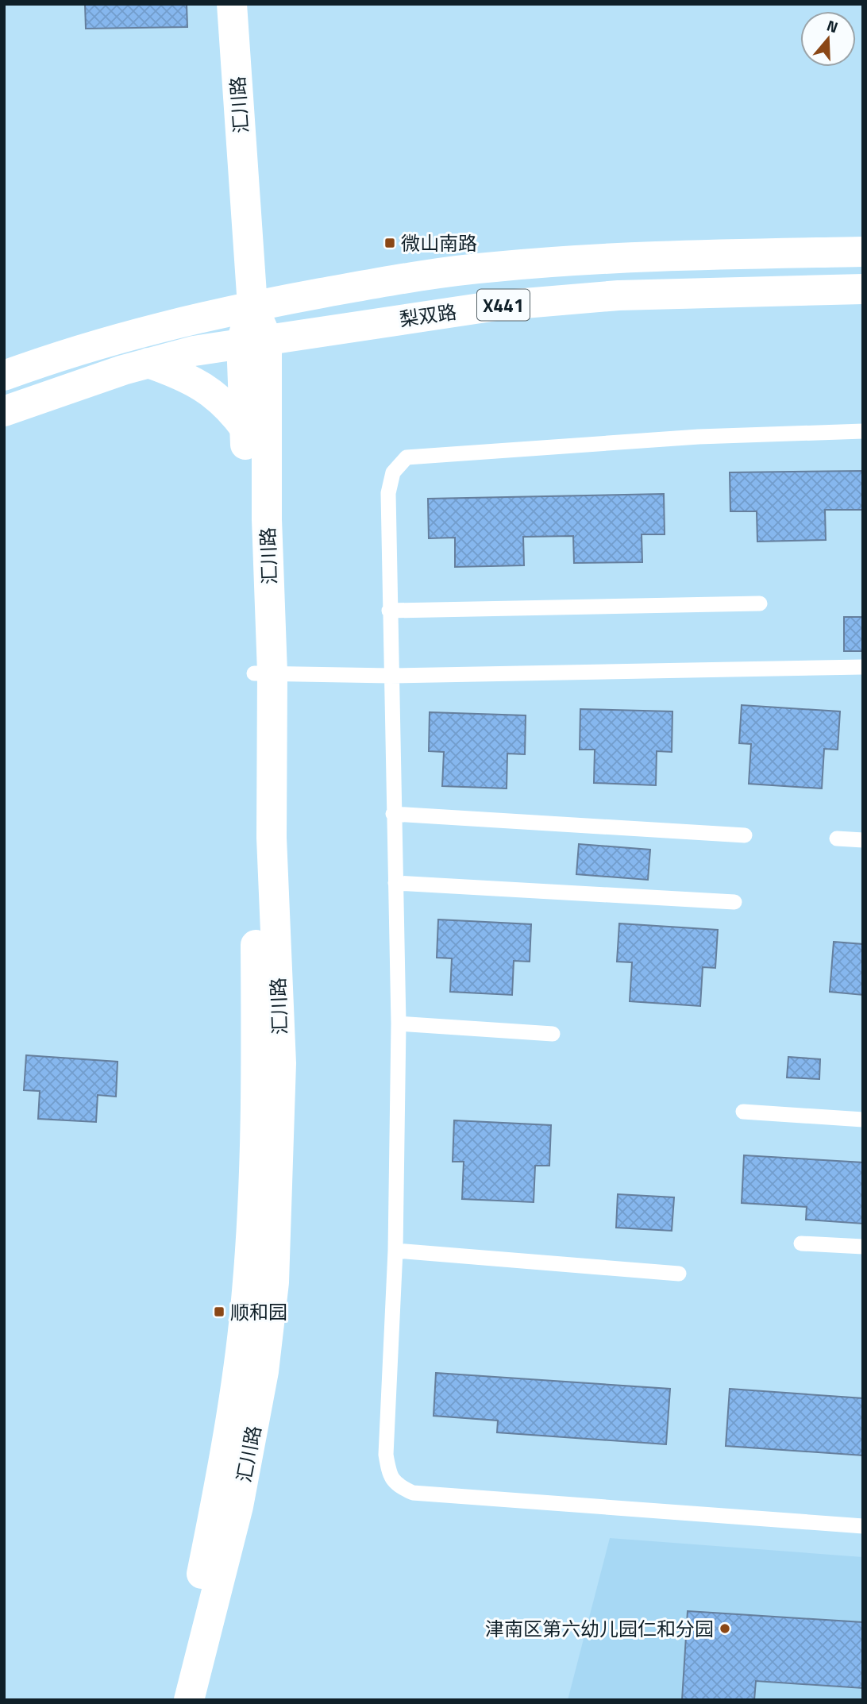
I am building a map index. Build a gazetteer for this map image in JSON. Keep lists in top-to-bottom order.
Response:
{
  "streets": {
    "street": ["汇川路", "X441", "梨双路"]
  },
  "crossings": [
    ["汇川路", "梨双路"]
  ],
  "places": {
    "transit": ["微山南路", "顺和园"],
    "other": ["津南区第六幼儿园仁和分园"]
  },
  "north": "top"
}
